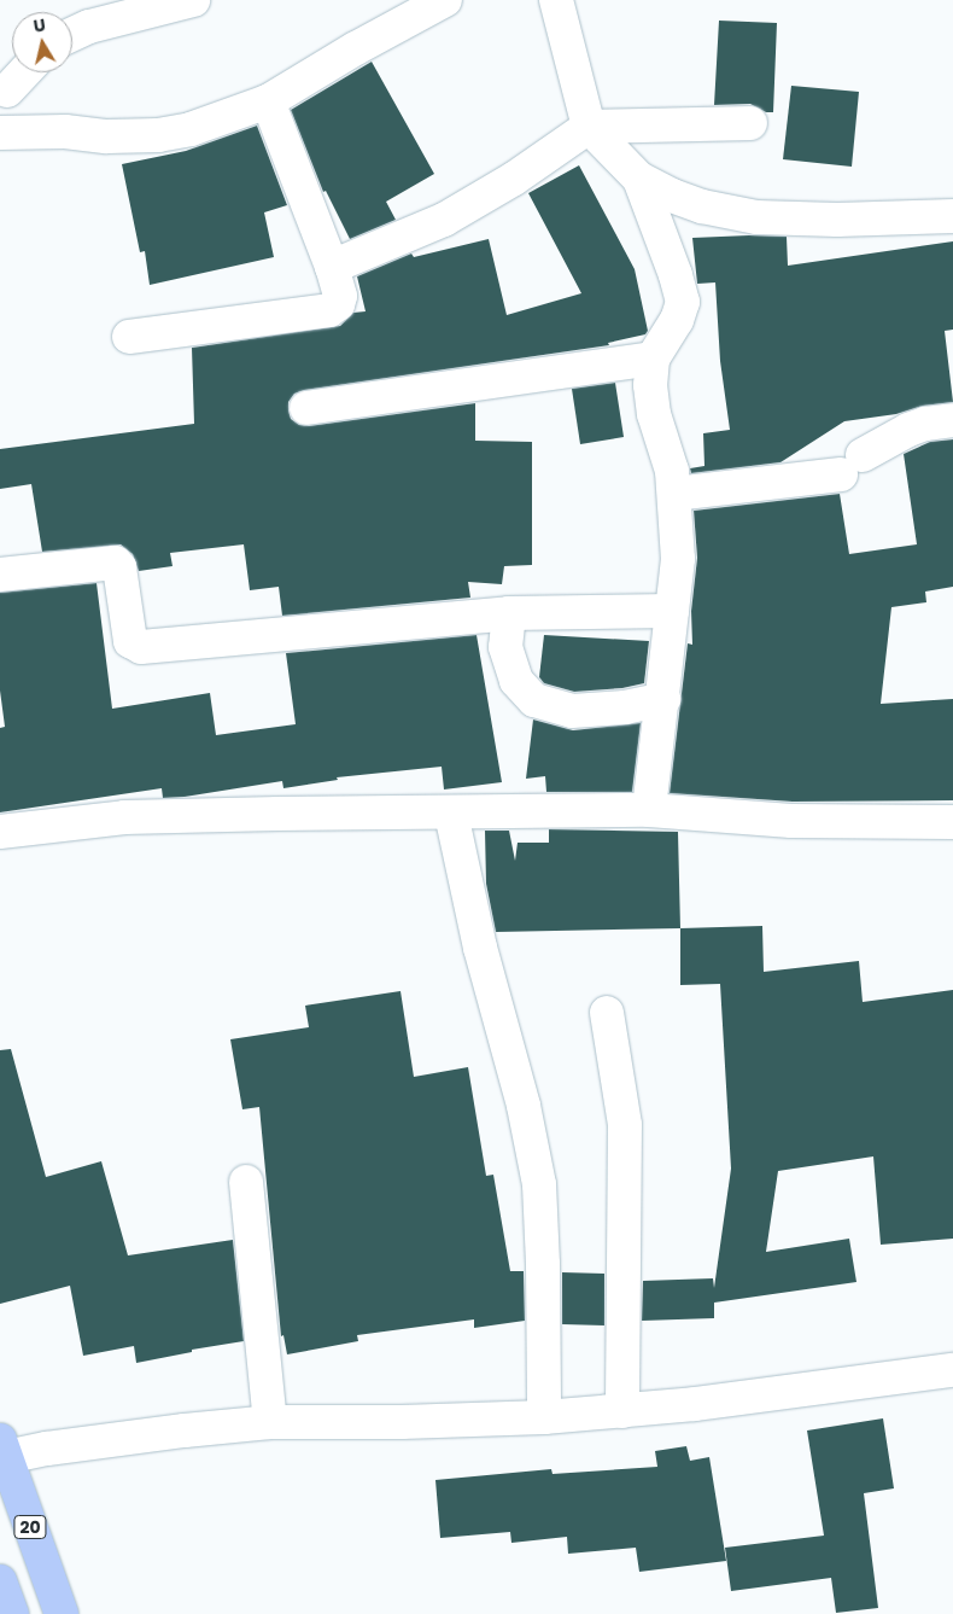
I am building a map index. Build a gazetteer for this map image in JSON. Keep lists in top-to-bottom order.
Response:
{
  "streets": {
    "highway": ["20"]
  },
  "north": "top"
}
